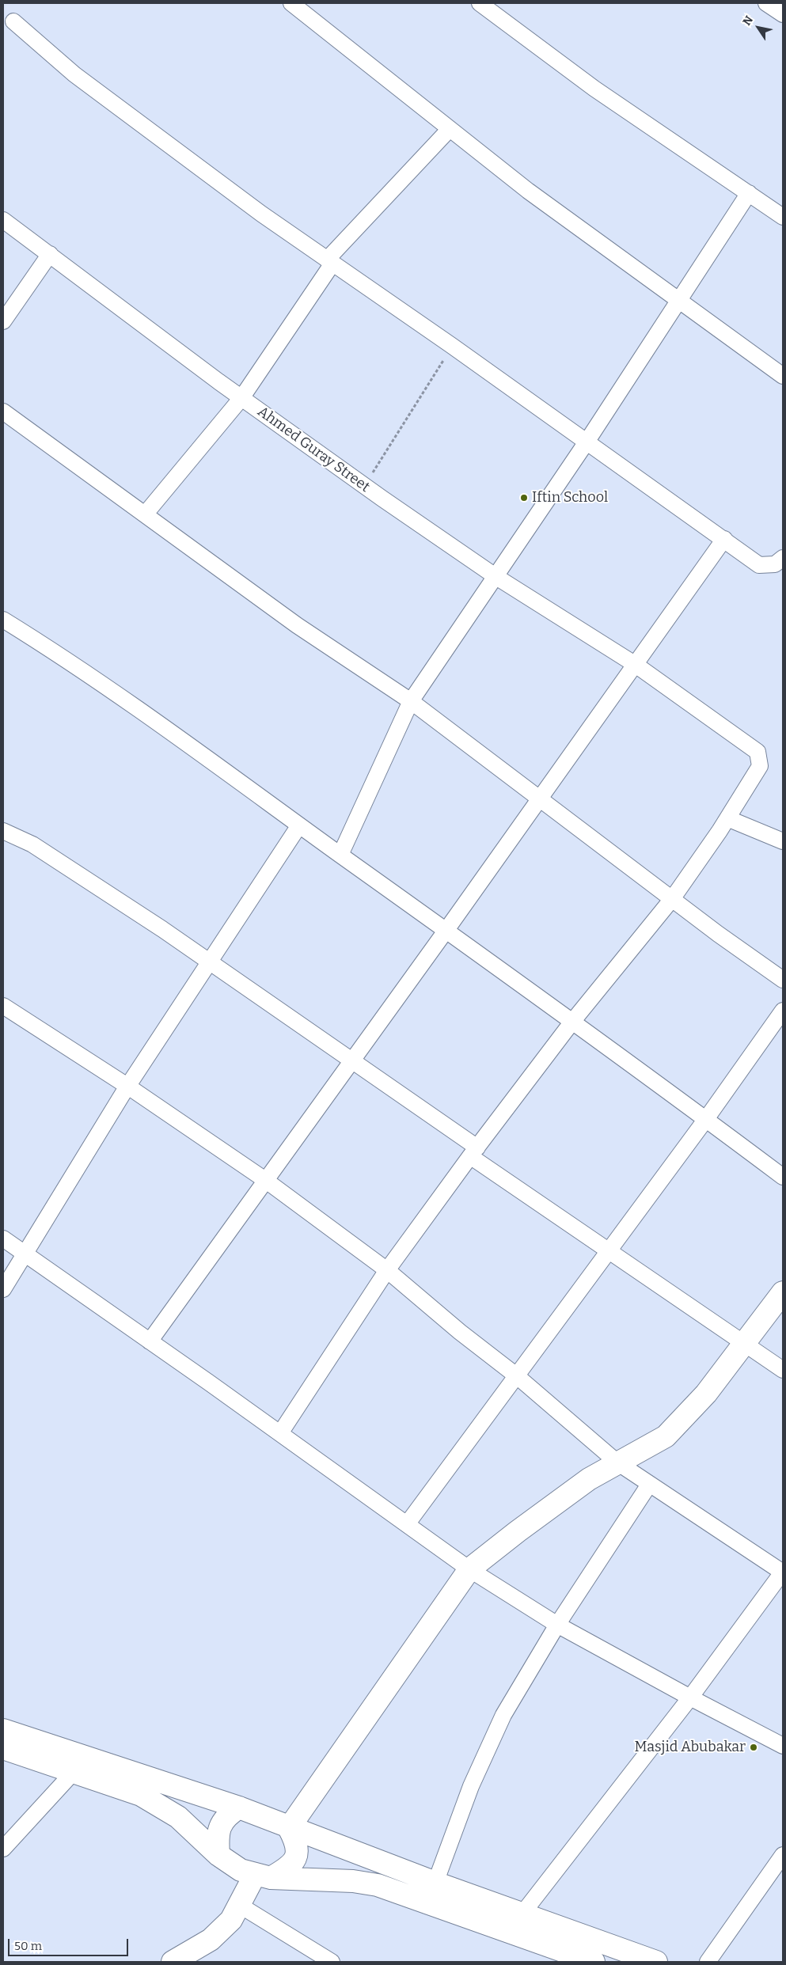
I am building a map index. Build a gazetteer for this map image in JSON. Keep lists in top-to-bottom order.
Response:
{
  "streets": {
    "street": ["Ahmed Guray Street"]
  },
  "places": ["Iftin School", "Masjid Abubakar"],
  "scale_bar": "50 m",
  "north": "top left"
}
